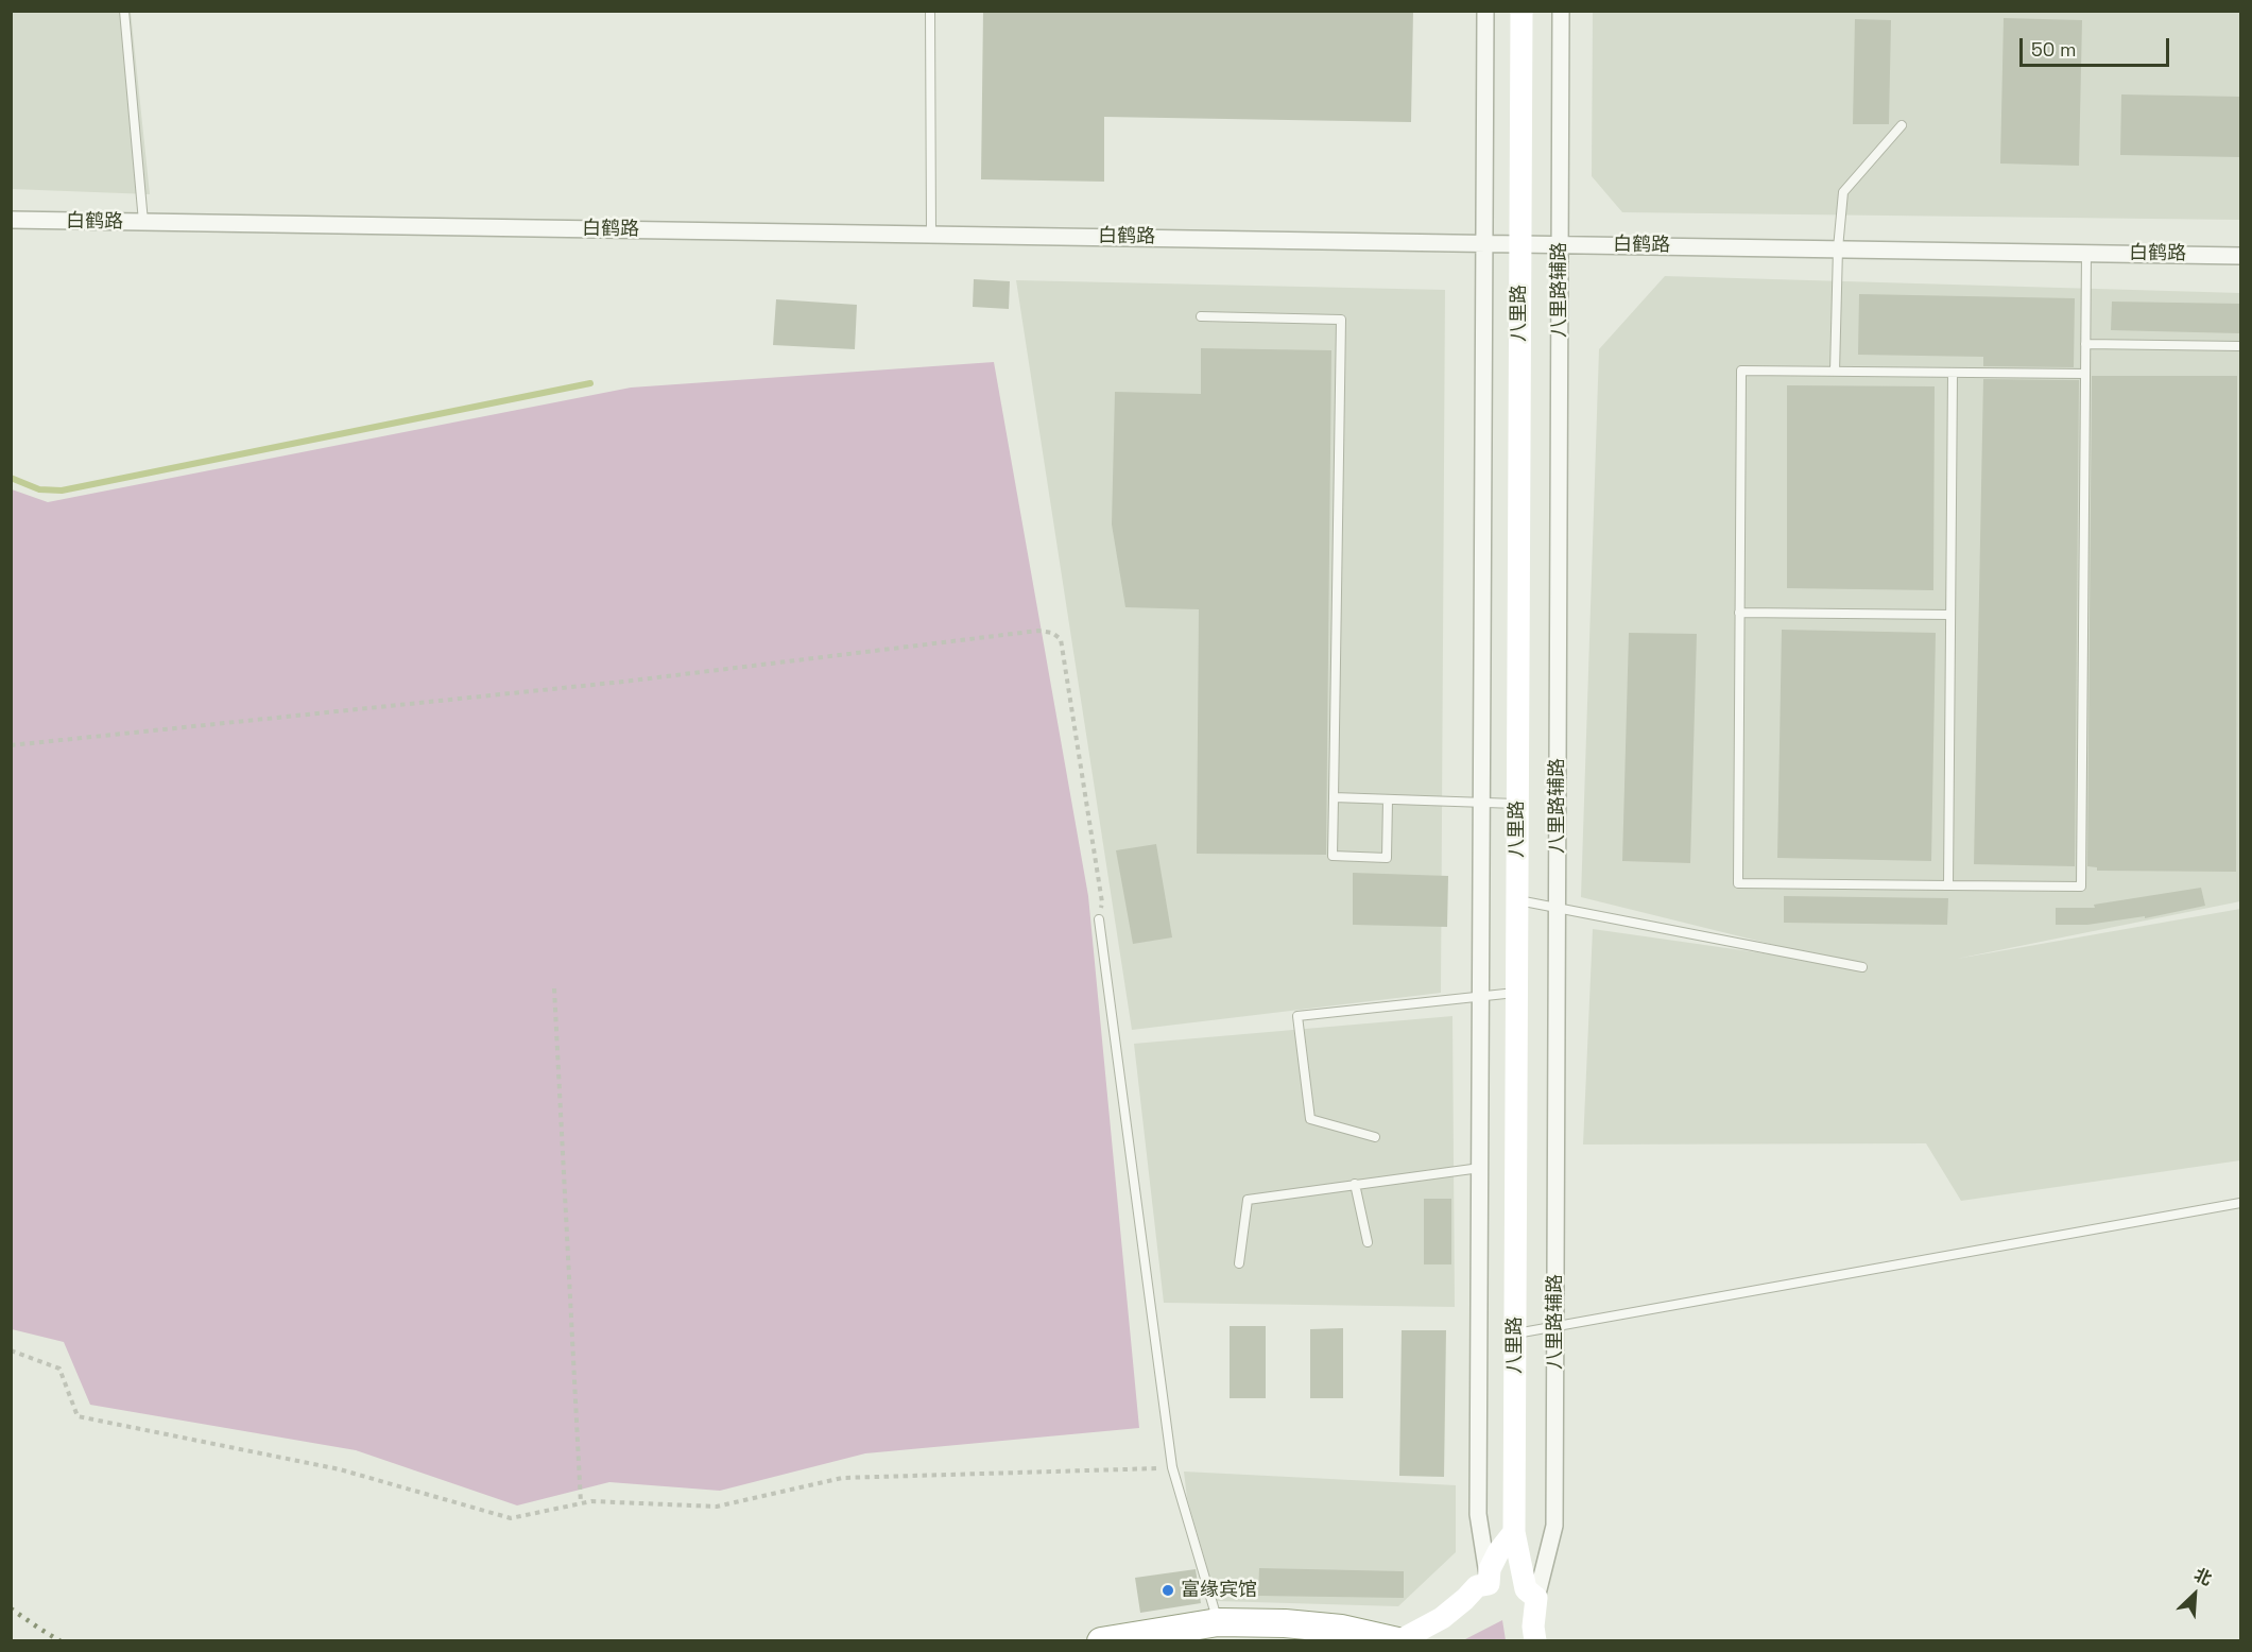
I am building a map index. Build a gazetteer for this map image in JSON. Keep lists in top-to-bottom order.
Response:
{
  "streets": {
    "main road": ["八里路"],
    "street": ["白鹤路", "八里路辅路"]
  },
  "crossings": [
    ["白鹤路", "八里路辅路"],
    ["白鹤路", "八里路"],
    ["八里路辅路", "八里路"]
  ],
  "places": ["富缘宾馆"],
  "scale_bar": "50 m",
  "north": "top right"
}
